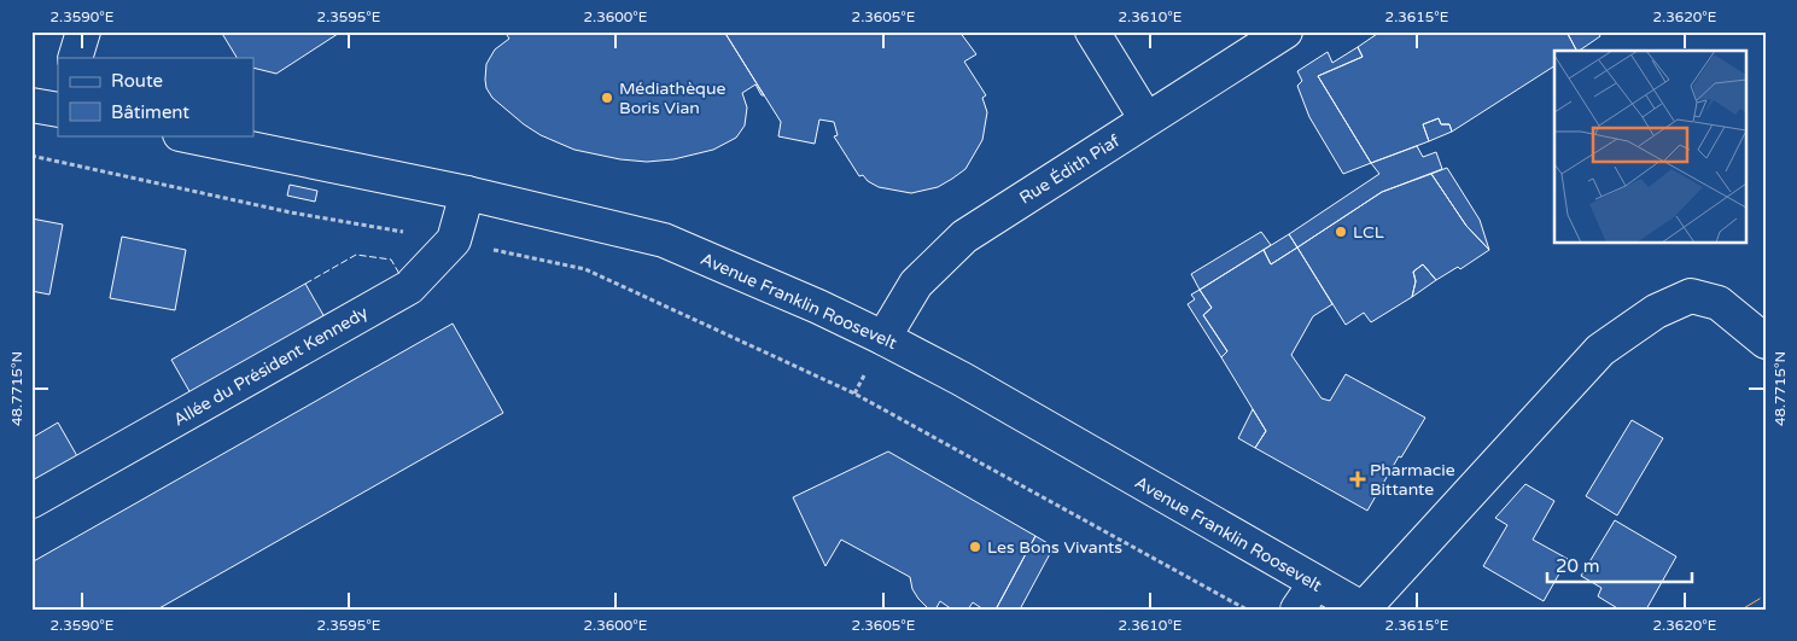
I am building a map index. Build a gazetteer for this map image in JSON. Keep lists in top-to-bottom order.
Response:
{
  "streets": {
    "main road": ["Rue Édith Piaf", "Avenue Franklin Roosevelt", "Allée du Président Kennedy"]
  },
  "crossings": [
    ["Rue Édith Piaf", "Avenue Franklin Roosevelt"],
    ["Avenue Franklin Roosevelt", "Allée du Président Kennedy"]
  ],
  "places": {
    "other": ["Médiathèque Boris Vian", "LCL", "Les Bons Vivants"],
    "health": ["Pharmacie Bittante"]
  },
  "legend": ["Route", "Bâtiment"],
  "scale_bar": "20 m",
  "coordinates": [
    "2.3590°E",
    "2.3595°E",
    "2.3600°E",
    "2.3605°E",
    "2.3610°E",
    "2.3615°E",
    "2.3620°E",
    "48.7715°N"
  ]
}
